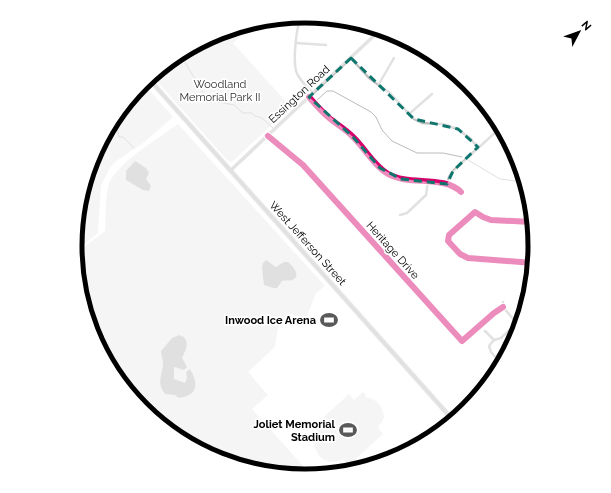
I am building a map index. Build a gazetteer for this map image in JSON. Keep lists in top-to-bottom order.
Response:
{
  "streets": {
    "main road": ["Essington Road", "West Jefferson Street"],
    "street": ["Heritage Drive"]
  },
  "crossings": [
    ["Essington Road", "West Jefferson Street"],
    ["Essington Road", "Heritage Drive"]
  ],
  "parks": ["Woodland Memorial Park II"],
  "places": {
    "sports": ["Inwood Ice Arena", "Joliet Memorial Stadium"]
  },
  "north": "top right"
}
